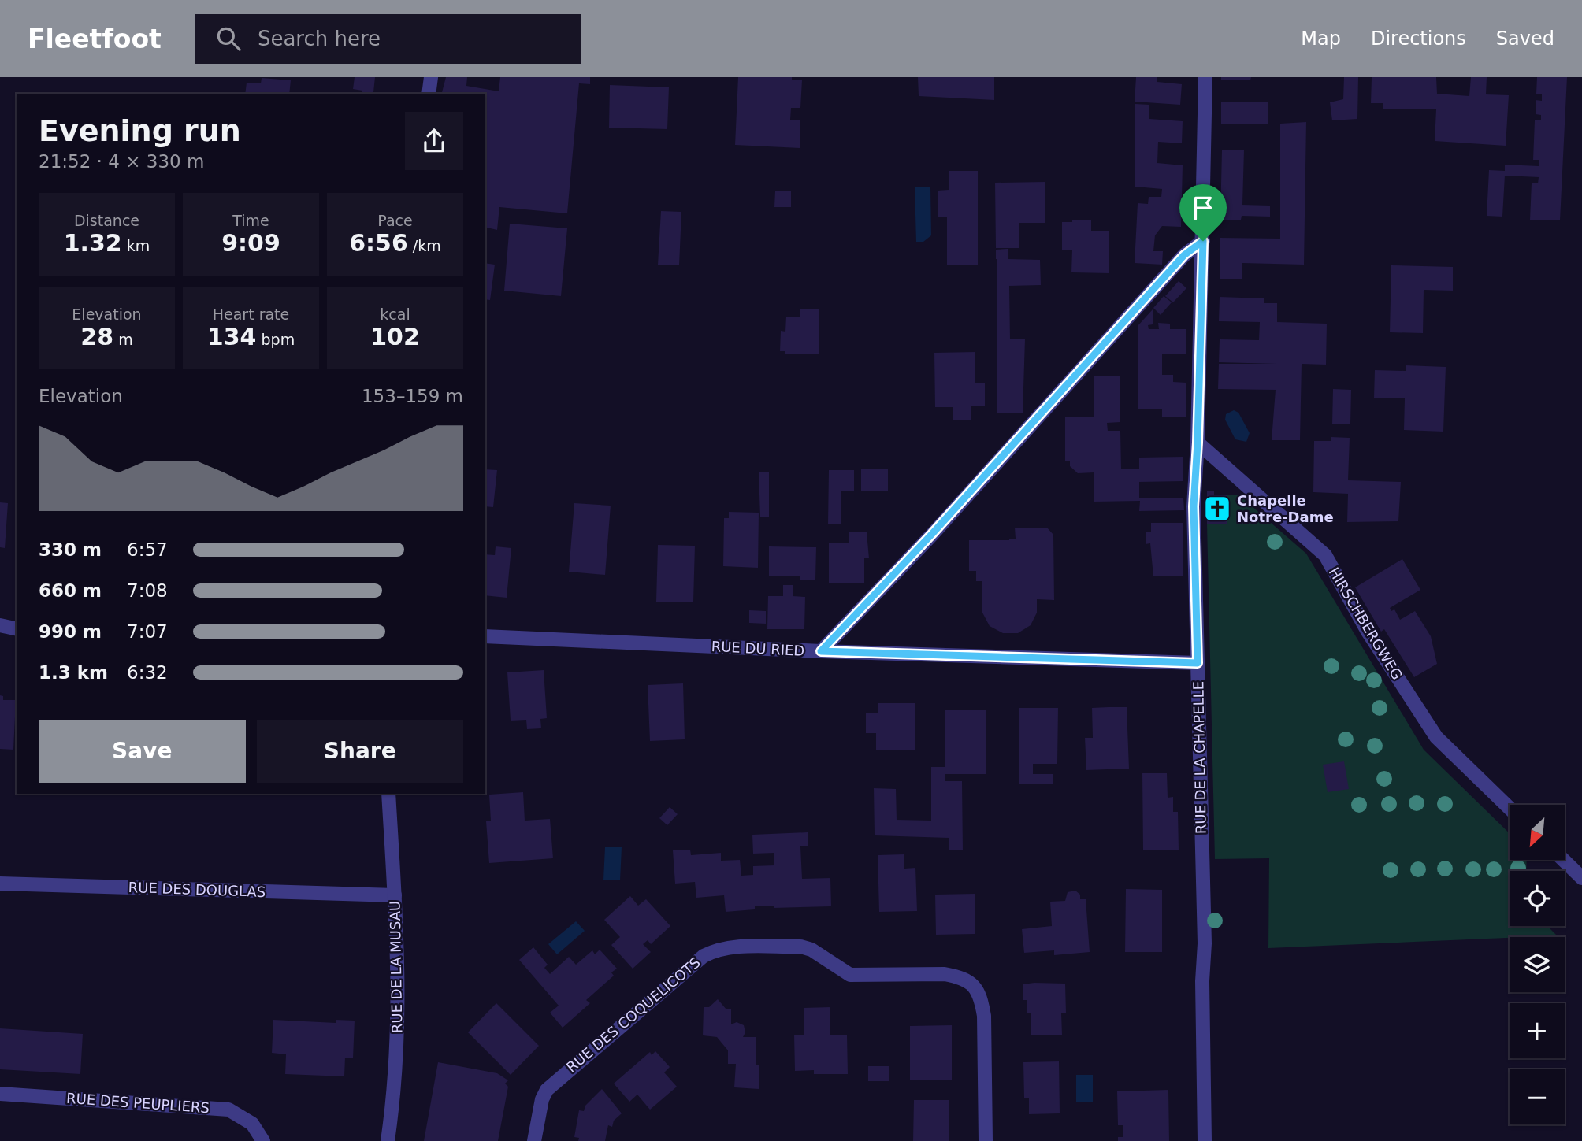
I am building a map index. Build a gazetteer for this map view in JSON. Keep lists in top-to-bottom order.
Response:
{
  "streets": {
    "street": [
      "HIRSCHBERGWEG",
      "RUE DU RIED",
      "RUE DE LA CHAPELLE",
      "RUE DES DOUGLAS",
      "RUE DE LA MUSAU",
      "RUE DES COQUELICOTS",
      "RUE DES PEUPLIERS"
    ]
  },
  "crossings": [
    ["HIRSCHBERGWEG", "RUE DE LA CHAPELLE"],
    ["RUE DU RIED", "RUE DE LA CHAPELLE"],
    ["RUE DES DOUGLAS", "RUE DE LA MUSAU"]
  ],
  "places": {
    "church": ["Chapelle Notre-Dame"]
  },
  "north": "bottom left",
  "page": {
    "header": "Fleetfoot",
    "search": "Search here",
    "nav": ["Map", "Directions", "Saved"],
    "heading": ["Evening run", "21:52 · 4 × 330 m"],
    "stats": [
      ["Distance", "1.32 km"],
      ["Time", "9:09"],
      ["Pace", "6:56 /km"],
      ["Elevation", "28 m"],
      ["Heart rate", "134 bpm"],
      ["kcal", "102"]
    ],
    "chart": ["Elevation", "153–159 m"],
    "list": [
      {
        "name": "330 m",
        "note": "6:57"
      },
      {
        "name": "660 m",
        "note": "7:08"
      },
      {
        "name": "990 m",
        "note": "7:07"
      },
      {
        "name": "1.3 km",
        "note": "6:32"
      }
    ],
    "buttons": ["Save", "Share"],
    "map_buttons": ["+", "−"]
  }
}
